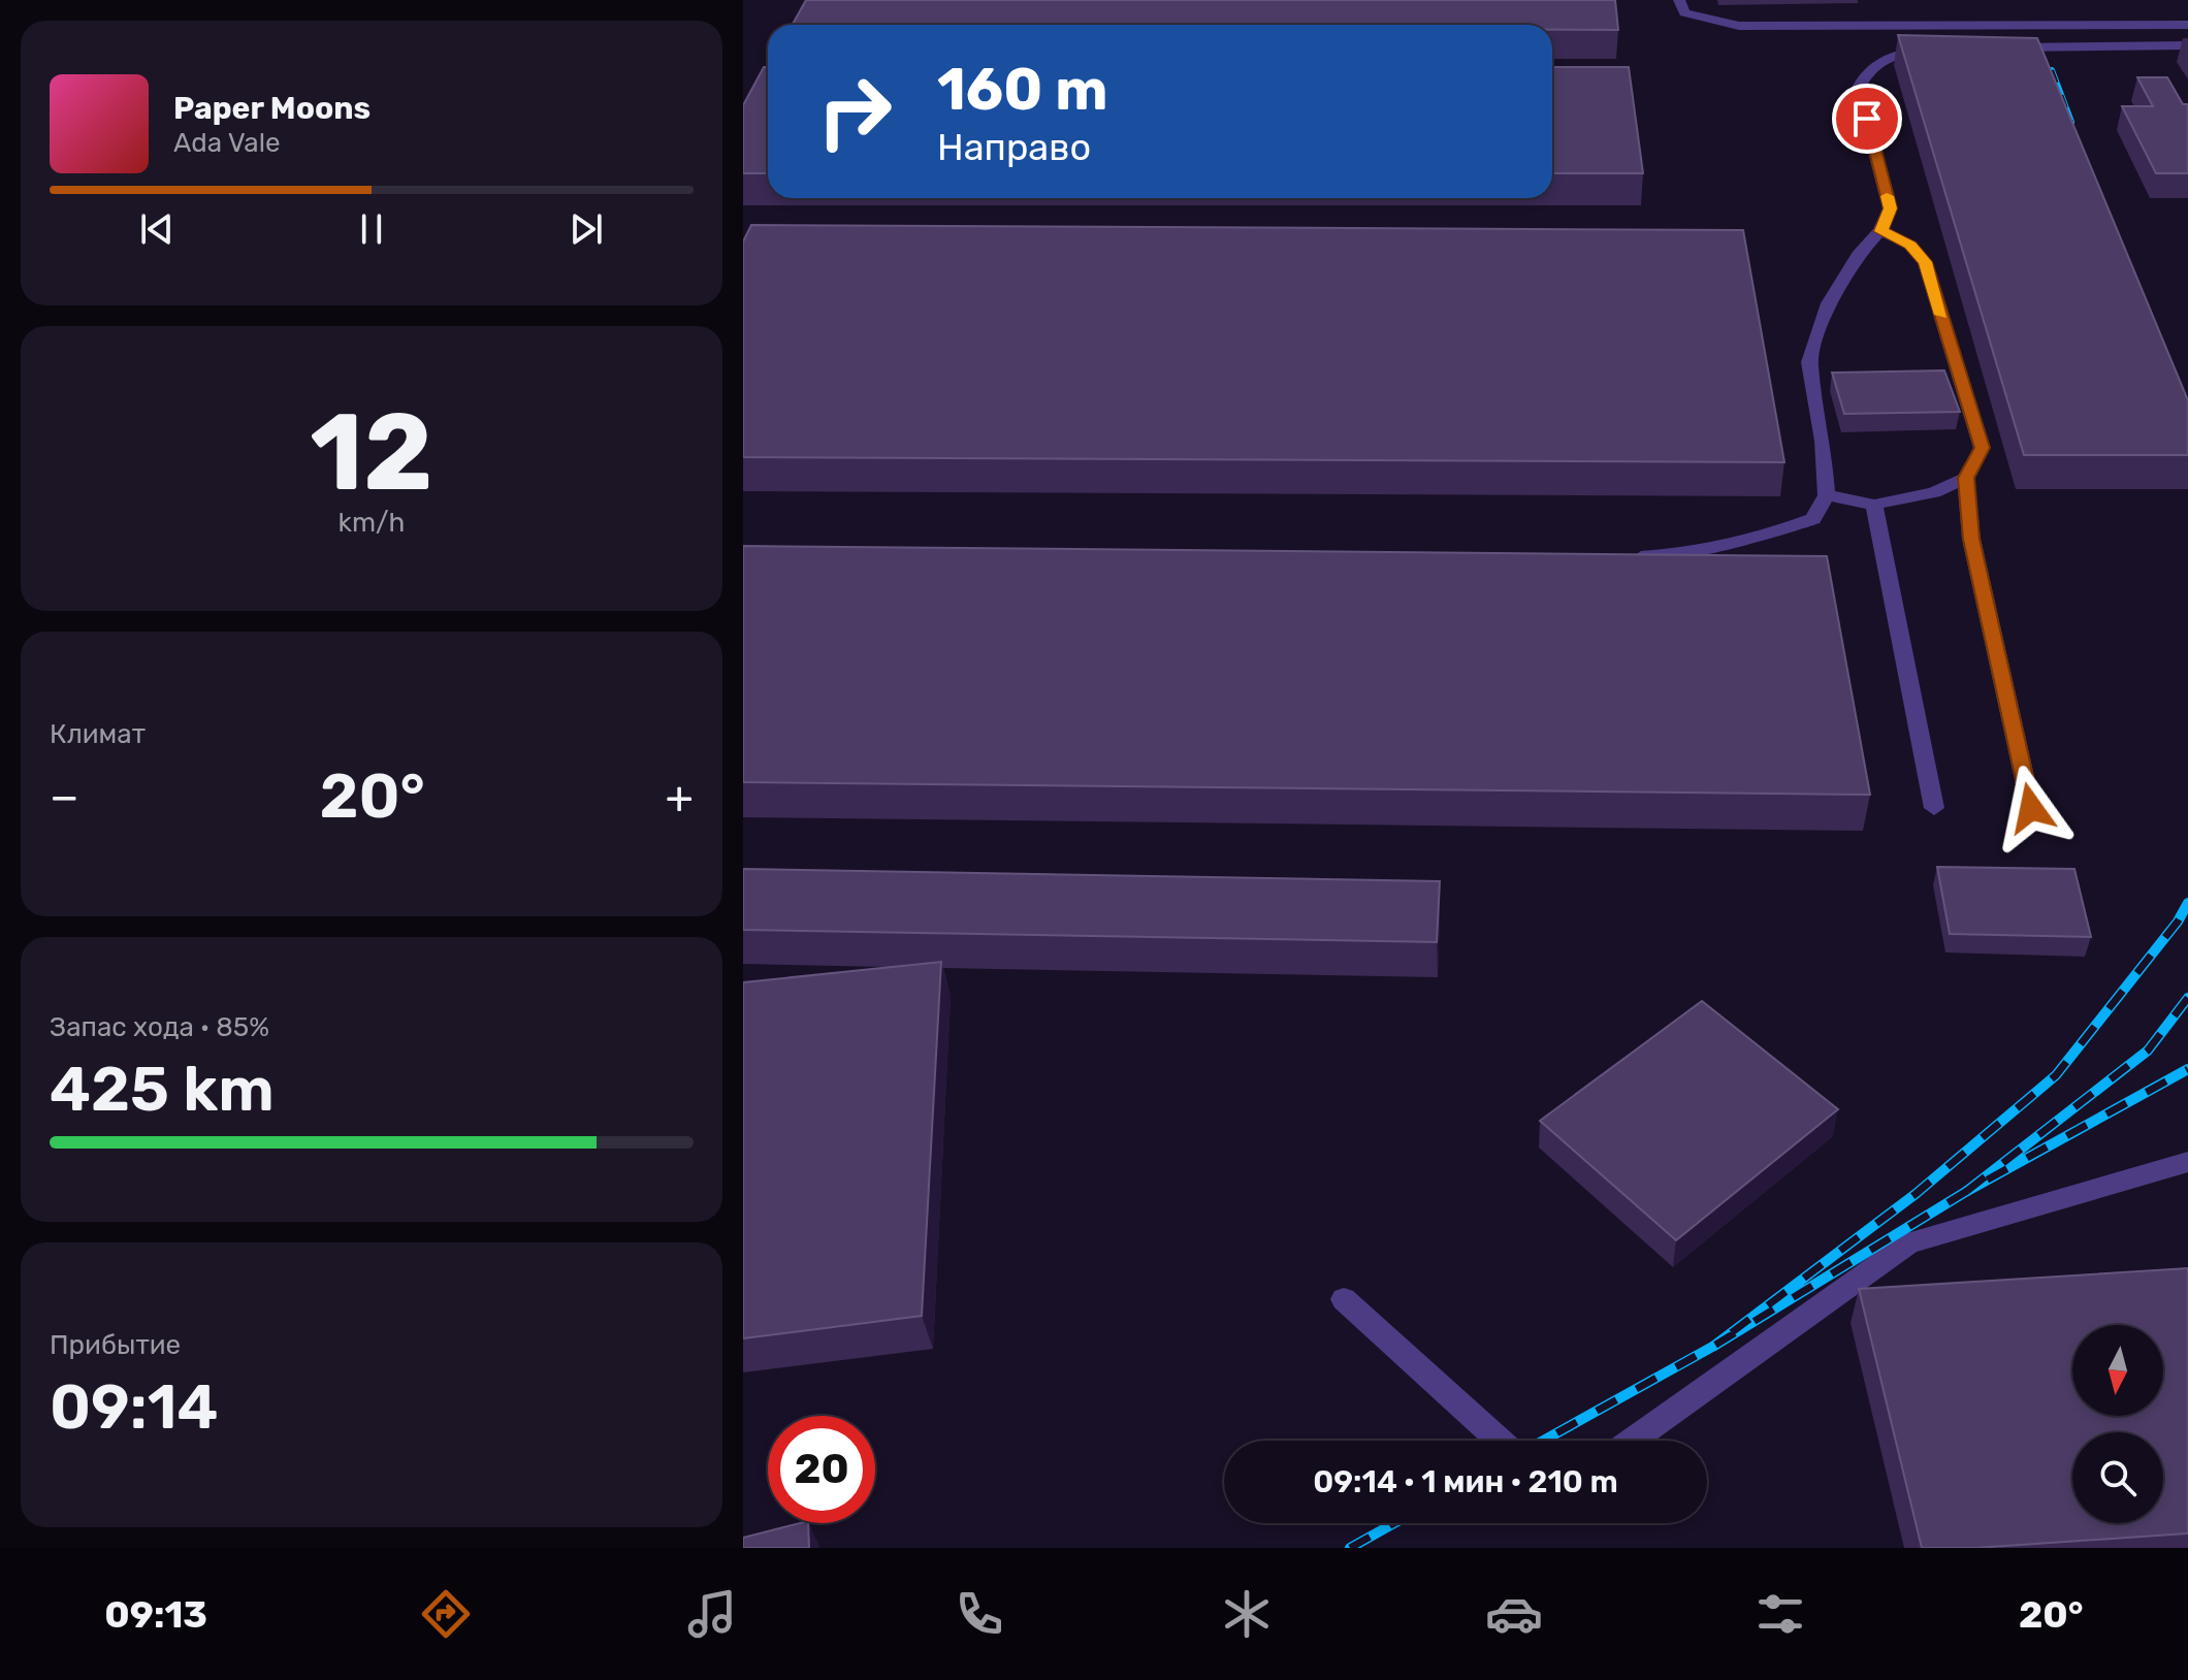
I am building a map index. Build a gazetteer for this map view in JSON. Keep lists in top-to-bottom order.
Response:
{
  "north": "bottom",
  "page": {
    "turn": ["160 m", "Направо"],
    "song": ["Paper Moons", "Ada Vale"],
    "tile": [
      ["12", "km/h"],
      "Климат",
      ["Запас хода · 85%", "425 km"],
      ["Прибытие", "09:14"]
    ],
    "heat": ["−", "20°", "+"],
    "limit": "20",
    "trip": "09:14 · 1 мин · 210 m",
    "tabs": ["09:13", "20°"]
  }
}
